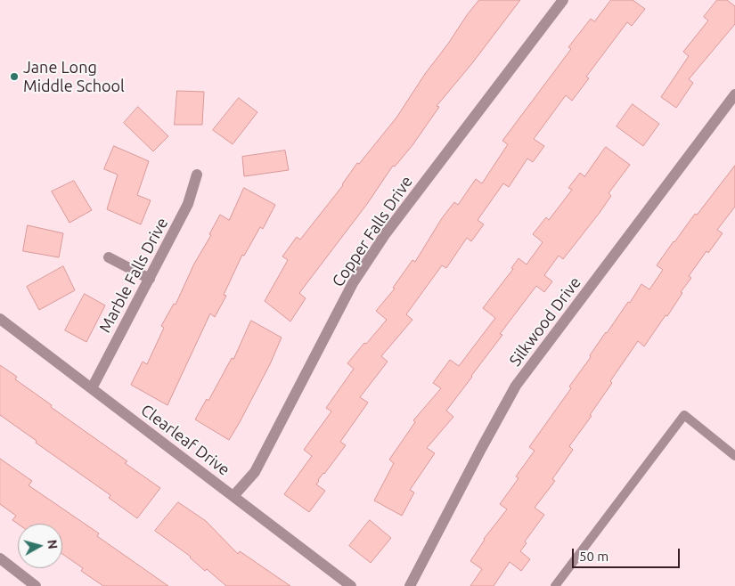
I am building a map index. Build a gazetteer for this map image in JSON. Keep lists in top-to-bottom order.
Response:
{
  "streets": {
    "street": [
      "Copper Falls Drive",
      "Marble Falls Drive",
      "Silkwood Drive",
      "Clearleaf Drive"
    ]
  },
  "crossings": [
    ["Copper Falls Drive", "Clearleaf Drive"],
    ["Marble Falls Drive", "Clearleaf Drive"]
  ],
  "places": ["Jane Long Middle School"],
  "scale_bar": "50 m",
  "north": "right"
}
